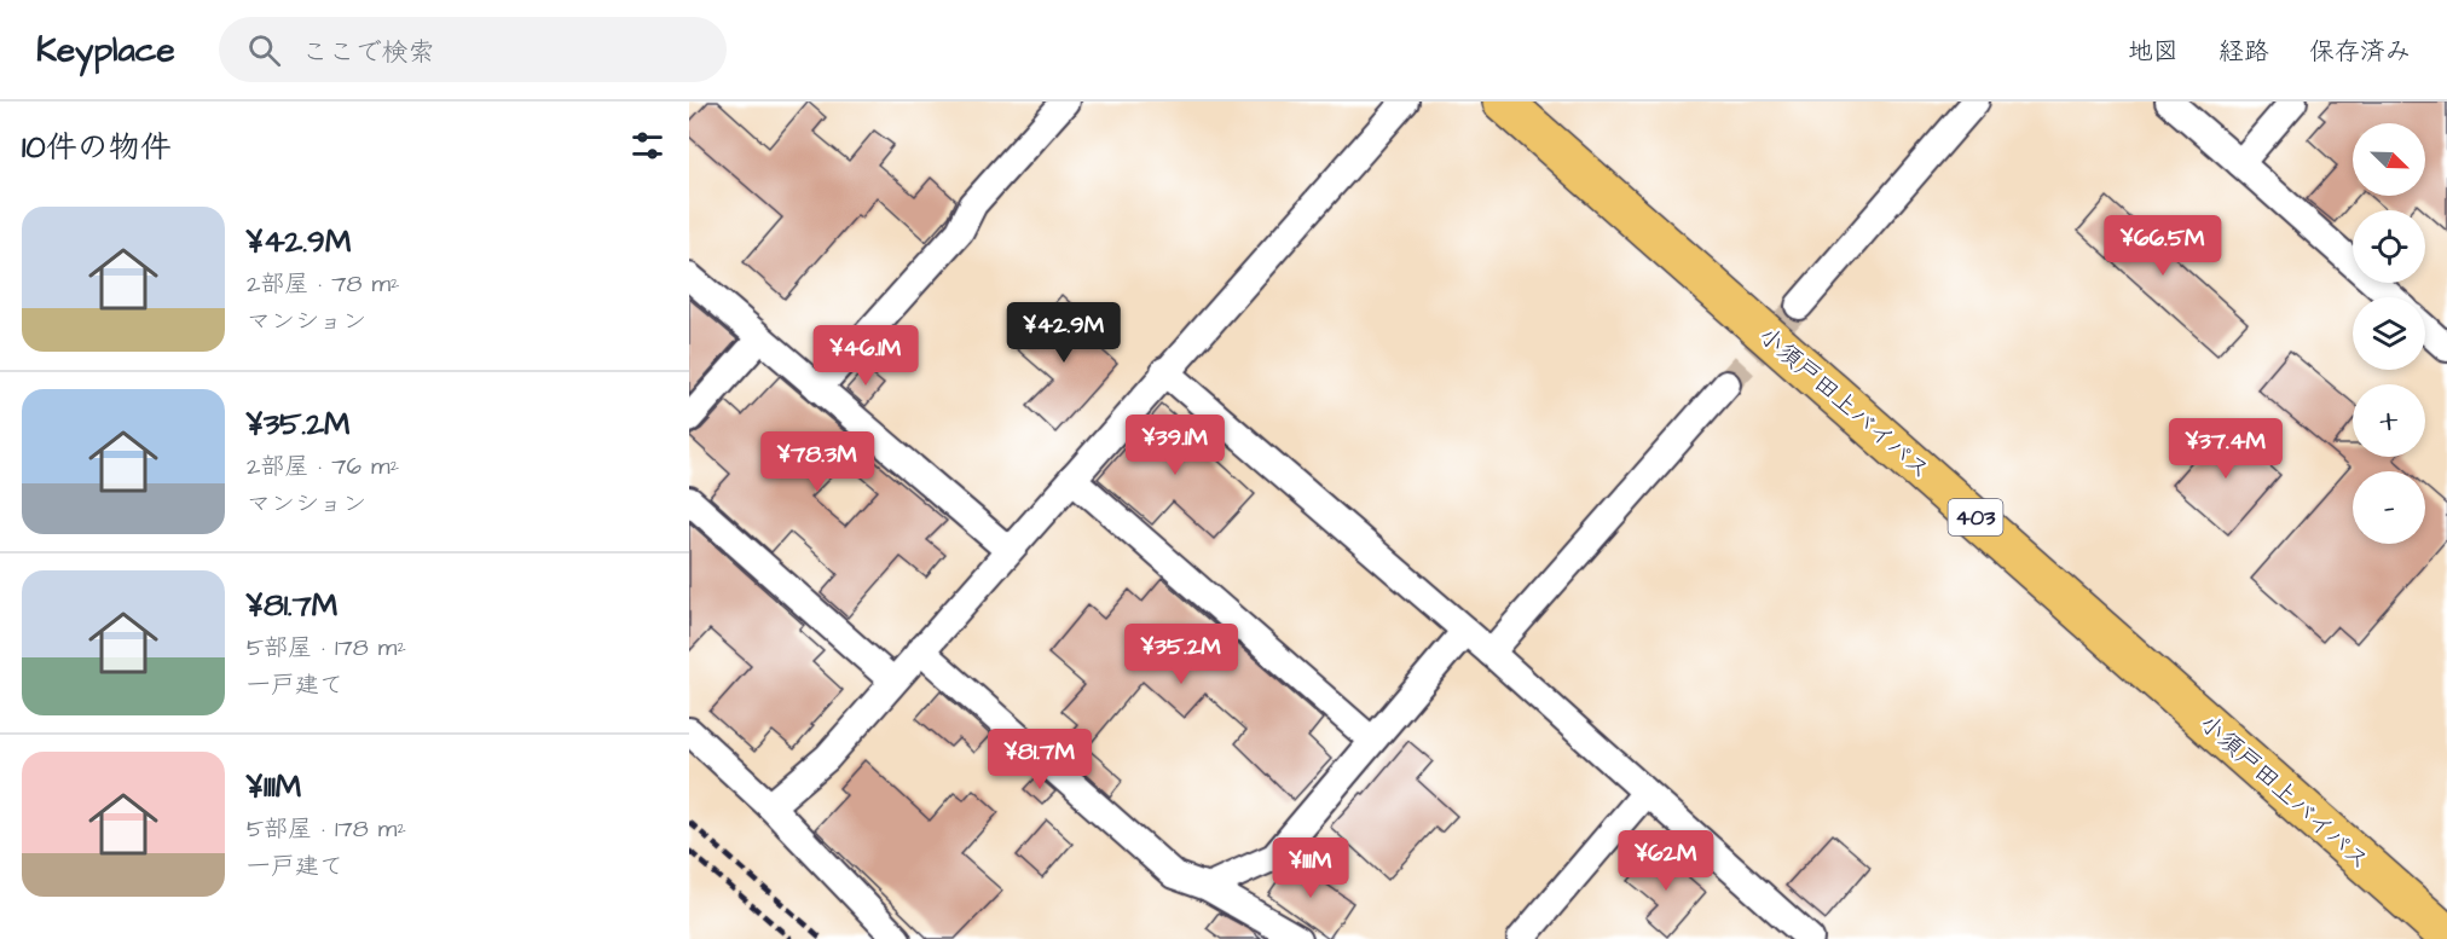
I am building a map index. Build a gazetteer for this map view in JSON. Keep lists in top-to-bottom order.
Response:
{
  "streets": {
    "highway": ["小須戸田上バイパス", "403"]
  },
  "north": "bottom right",
  "page": {
    "header": "Keyplace",
    "search": "ここで検索",
    "nav": ["地図", "経路", "保存済み"],
    "heading": "10件の物件",
    "map_buttons": ["+", "−"],
    "list": [
      {
        "name": "¥42.9M",
        "note": "2部屋 · 78 m² · マンション"
      },
      {
        "name": "¥35.2M",
        "note": "2部屋 · 76 m² · マンション"
      },
      {
        "name": "¥81.7M",
        "note": "5部屋 · 178 m² · 一戸建て"
      },
      {
        "name": "¥111M",
        "note": "5部屋 · 178 m² · 一戸建て"
      }
    ],
    "price": [
      "¥66.5M",
      "¥42.9M",
      "¥46.1M",
      "¥39.1M",
      "¥37.4M",
      "¥78.3M",
      "¥35.2M",
      "¥81.7M",
      "¥62M",
      "¥111M"
    ]
  }
}
